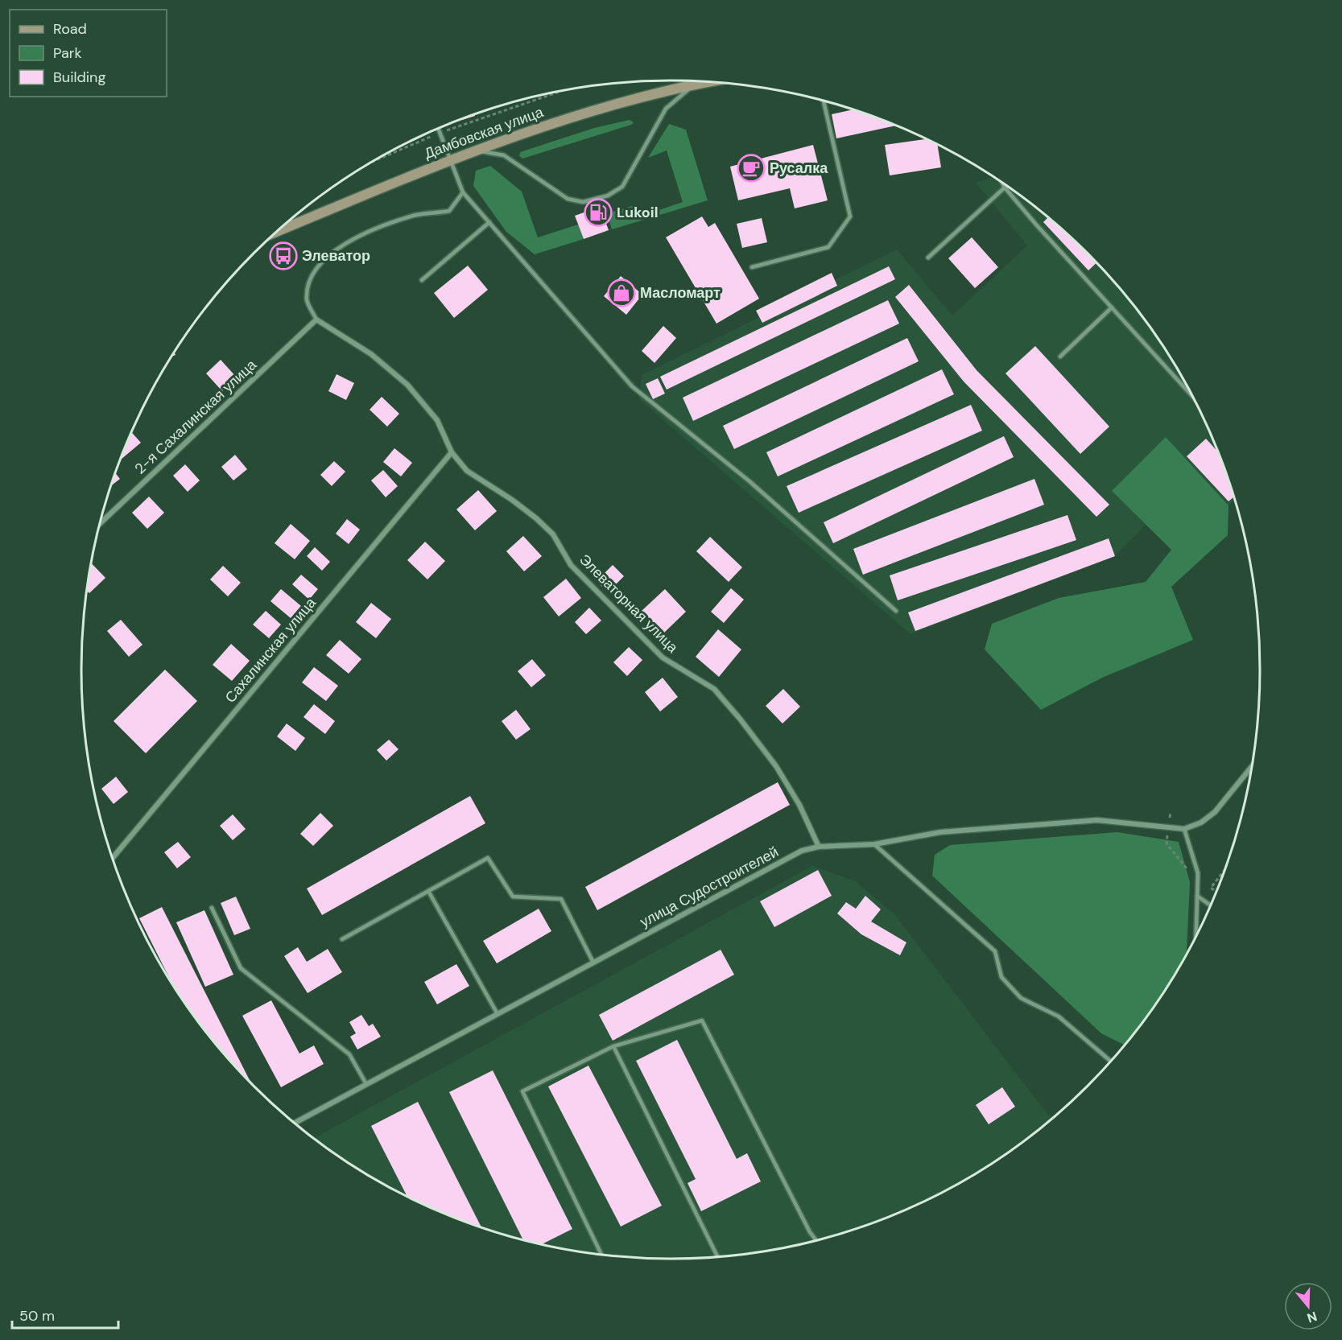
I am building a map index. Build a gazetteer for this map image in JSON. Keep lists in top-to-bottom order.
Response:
{
  "streets": {
    "main road": ["Дамбовская улица"],
    "street": [
      "2-я Сахалинская улица",
      "Элеваторная улица",
      "Сахалинская улица",
      "улица Судостроителей"
    ]
  },
  "crossings": [
    ["2-я Сахалинская улица", "Элеваторная улица"],
    ["Элеваторная улица", "Сахалинская улица"],
    ["Элеваторная улица", "улица Судостроителей"]
  ],
  "places": {
    "cafe": ["Русалка"],
    "fuel station": ["Lukoil"],
    "bus stop": ["Элеватор"],
    "shop": ["Масломарт"]
  },
  "legend": ["Road", "Park", "Building"],
  "scale_bar": "50 m",
  "north": "bottom"
}
